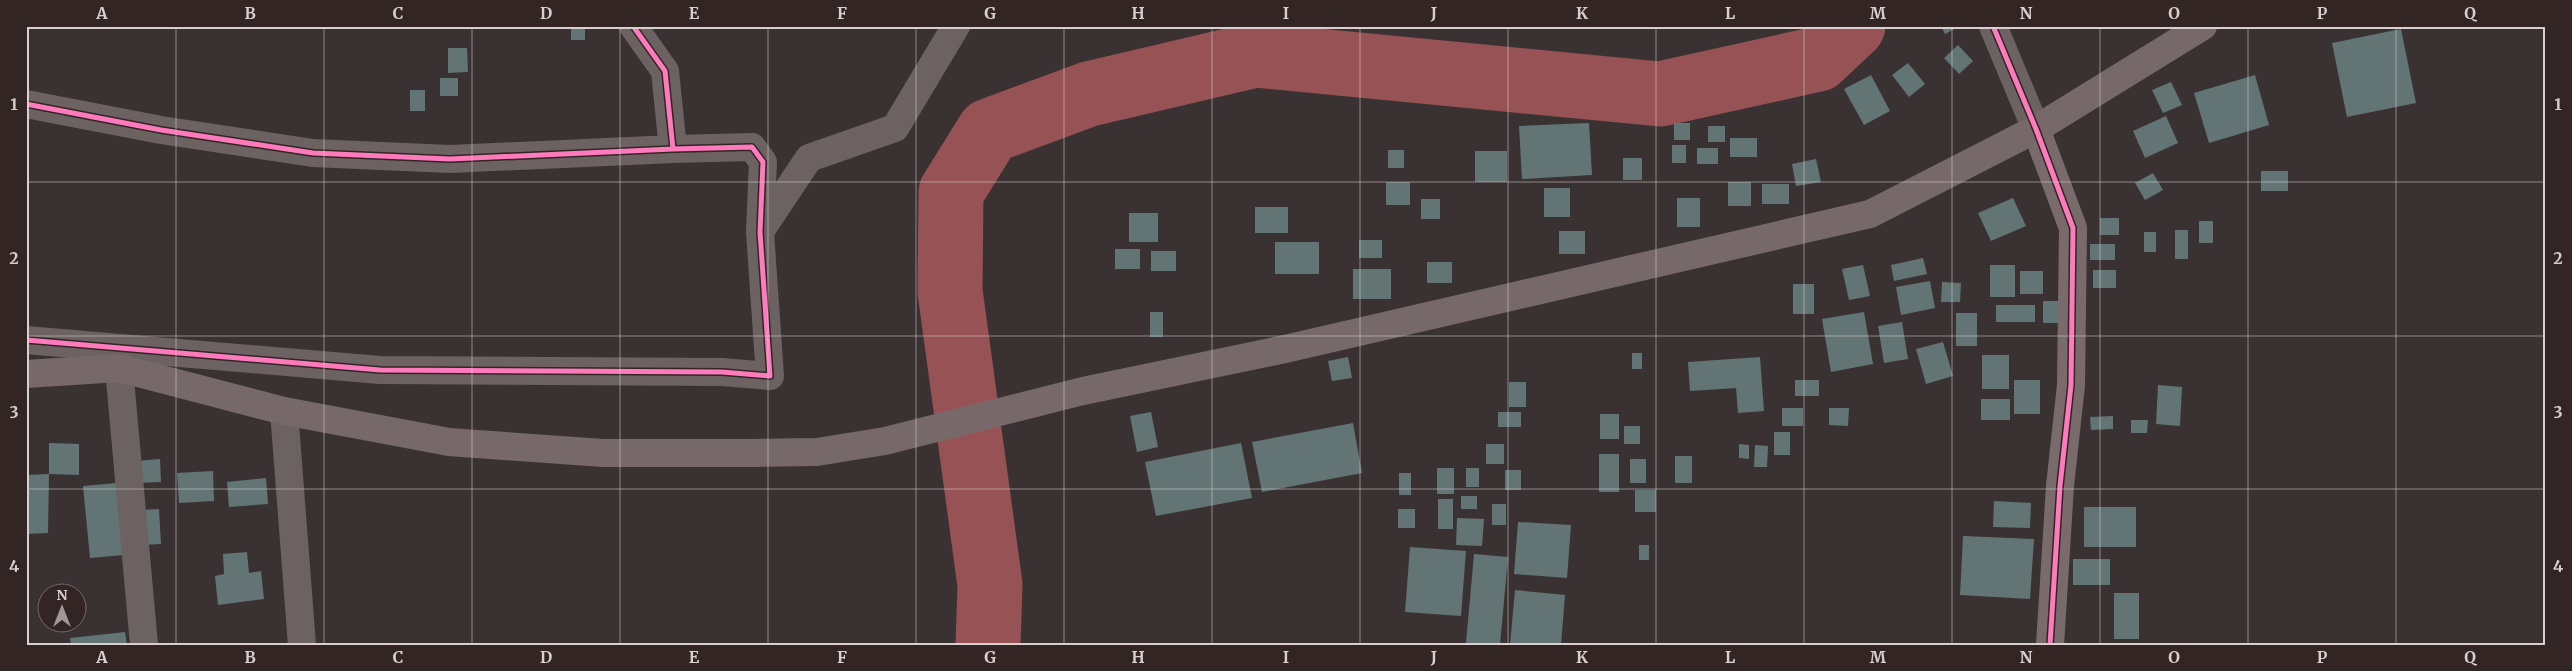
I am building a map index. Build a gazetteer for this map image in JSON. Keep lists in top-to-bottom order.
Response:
{
  "north": "top",
  "grid": {
    "columns": [
      "A",
      "B",
      "C",
      "D",
      "E",
      "F",
      "G",
      "H",
      "I",
      "J",
      "K",
      "L",
      "M",
      "N",
      "O",
      "P",
      "Q"
    ],
    "rows": [
      "1",
      "2",
      "3",
      "4"
    ]
  }
}
